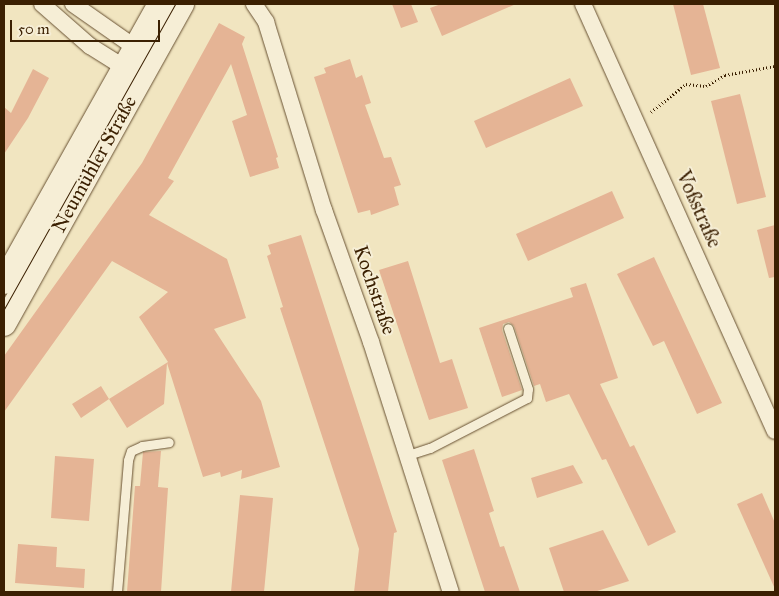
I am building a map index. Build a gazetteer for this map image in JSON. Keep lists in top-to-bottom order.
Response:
{
  "streets": {
    "main road": ["Neumühler Straße"],
    "street": ["Voßstraße", "Kochstraße"]
  },
  "scale_bar": "50 m"
}
